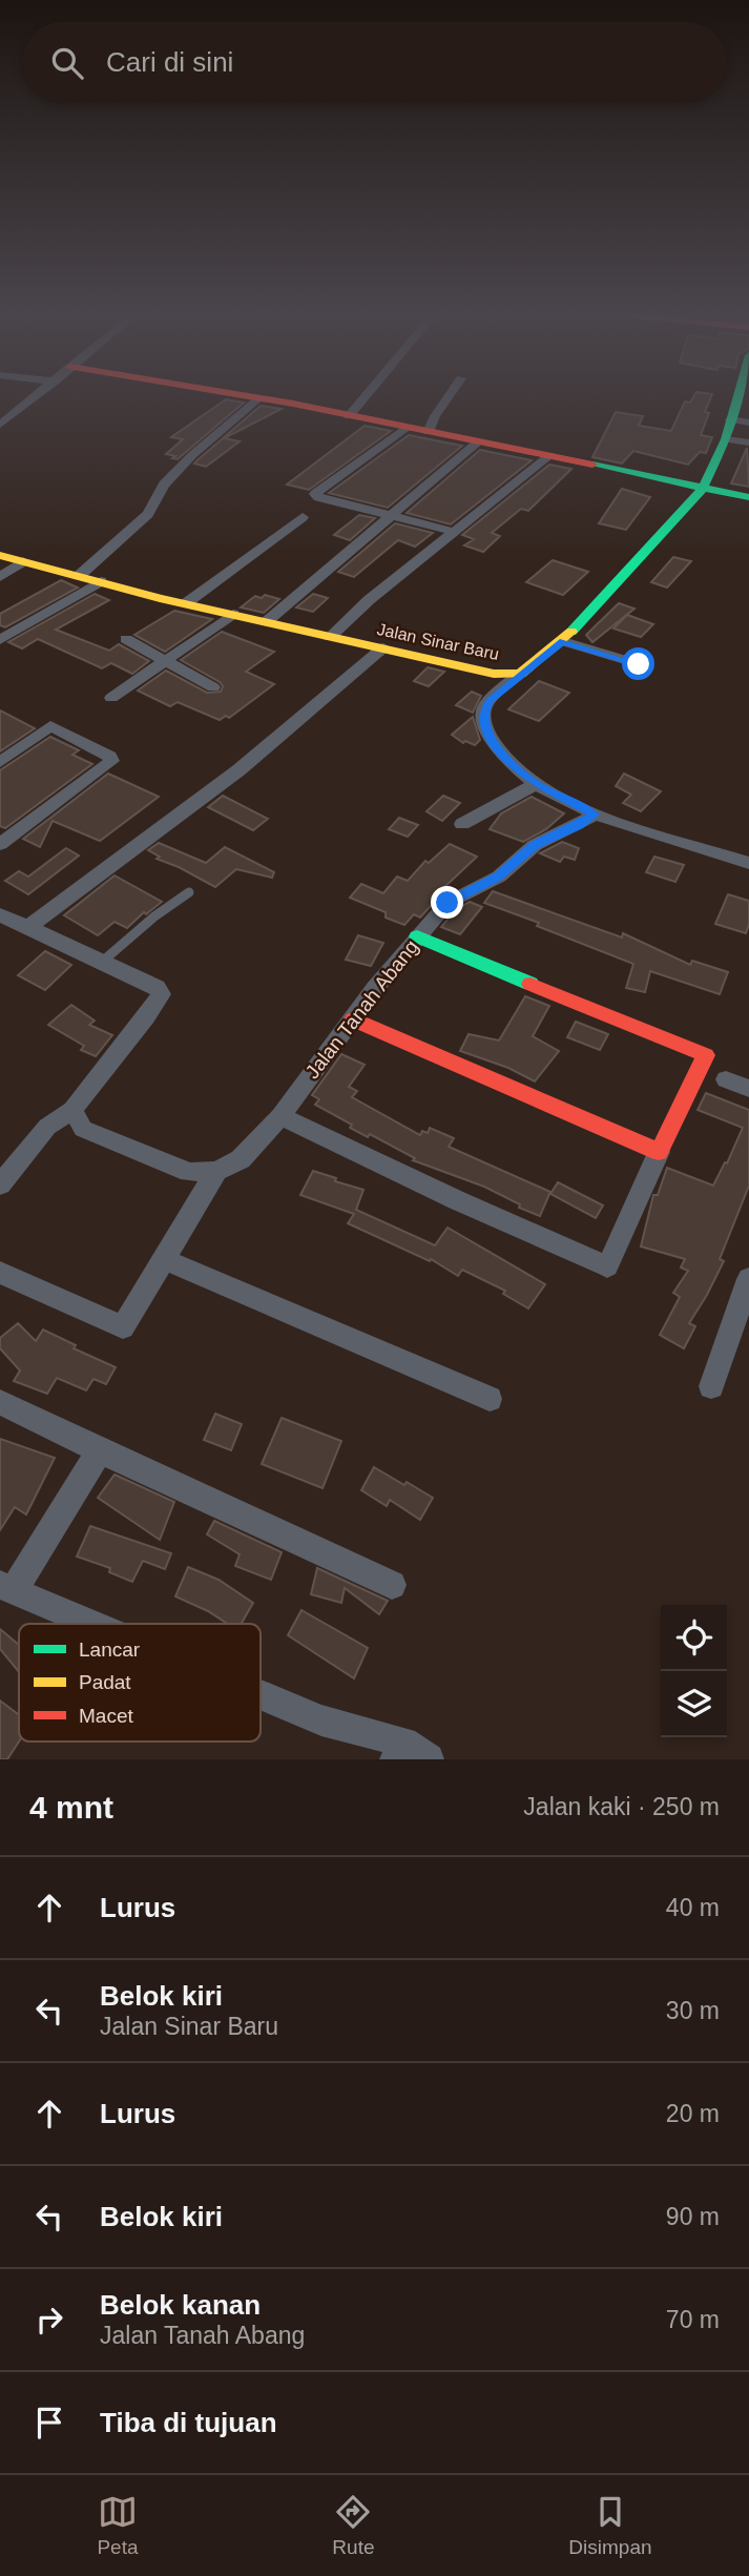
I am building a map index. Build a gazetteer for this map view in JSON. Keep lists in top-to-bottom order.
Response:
{
  "streets": {
    "street": ["Jalan Sinar Baru", "Jalan Tanah Abang"]
  },
  "legend": ["Lancar", "Padat", "Macet"],
  "page": {
    "search": "Cari di sini",
    "heading": ["4 mnt", "Jalan kaki · 250 m"],
    "list": [
      ["Lurus", "40 m"],
      ["Belok kiri", "Jalan Sinar Baru", "30 m"],
      ["Lurus", "20 m"],
      ["Belok kiri", "90 m"],
      ["Belok kanan", "Jalan Tanah Abang", "70 m"],
      "Tiba di tujuan"
    ],
    "nav": ["Peta", "Rute", "Disimpan"]
  }
}
